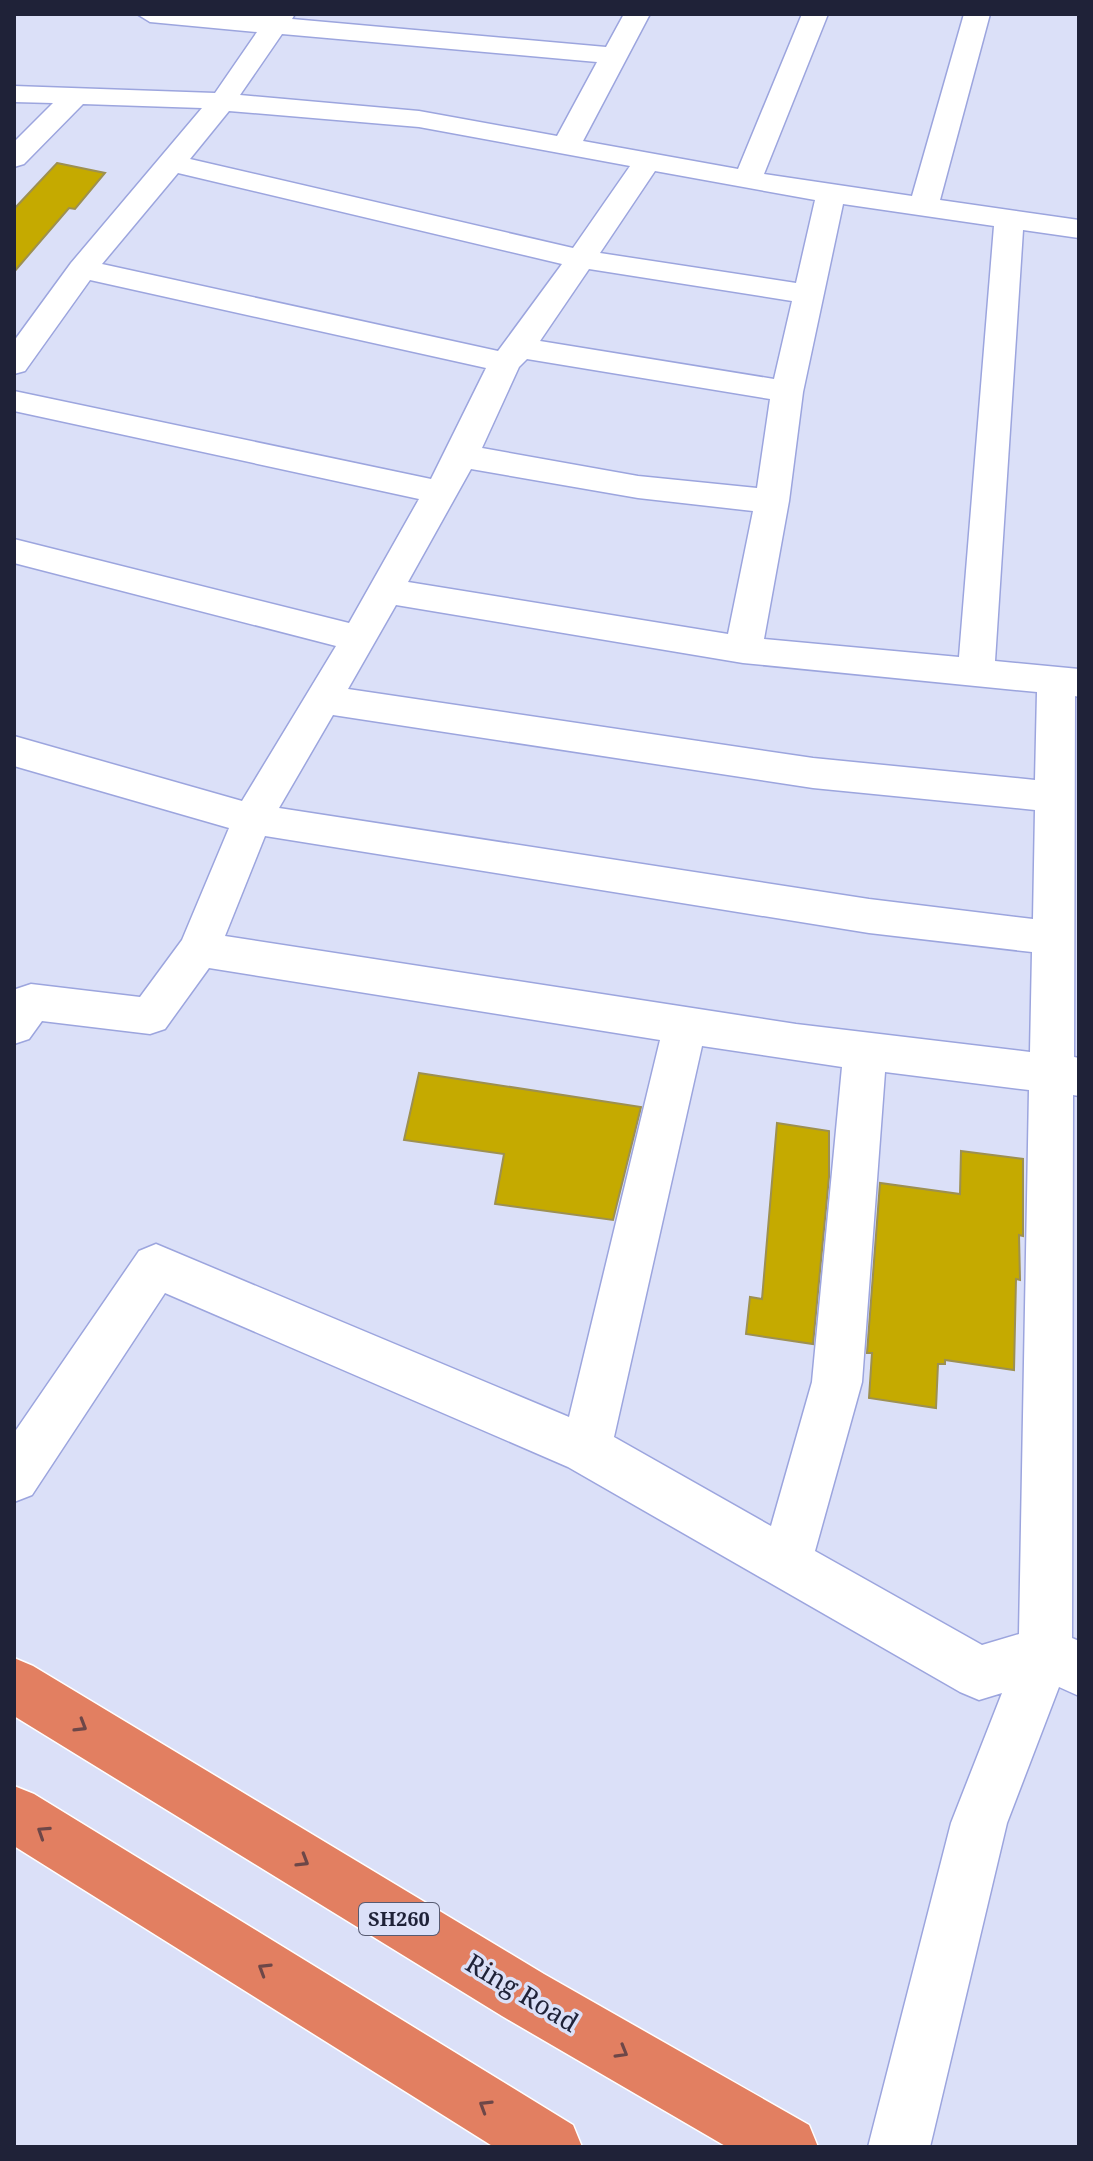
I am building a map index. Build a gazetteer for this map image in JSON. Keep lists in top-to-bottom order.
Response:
{
  "streets": {
    "highway": ["SH260", "Ring Road"]
  }
}
